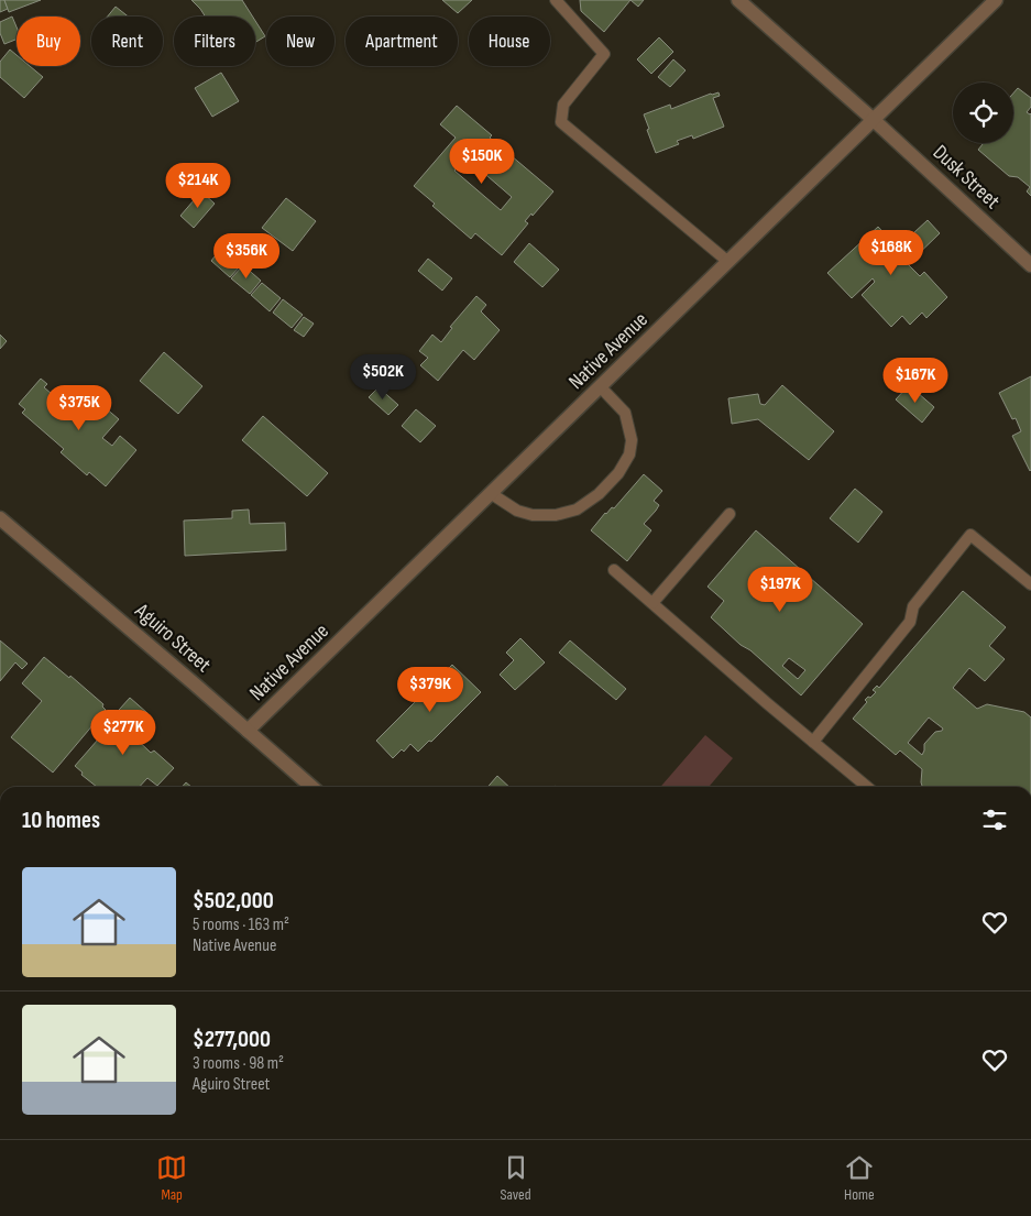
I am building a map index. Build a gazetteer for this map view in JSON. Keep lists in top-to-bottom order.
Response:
{
  "streets": {
    "street": ["Dusk Street", "Native Avenue", "Aguiro Street"]
  },
  "crossings": [
    ["Dusk Street", "Native Avenue"],
    ["Native Avenue", "Aguiro Street"]
  ],
  "page": {
    "chip": [
      "Buy",
      "Rent",
      "Filters",
      "New",
      "Apartment",
      "House"
    ],
    "price": [
      "$150K",
      "$214K",
      "$168K",
      "$356K",
      "$502K",
      "$167K",
      "$375K",
      "$197K",
      "$379K",
      "$277K"
    ],
    "heading": "10 homes",
    "list": [
      {
        "name": "$502,000",
        "note": "5 rooms · 163 m² · Native Avenue"
      },
      {
        "name": "$277,000",
        "note": "3 rooms · 98 m² · Aguiro Street"
      }
    ],
    "tabs": ["Map", "Saved", "Home"]
  }
}
